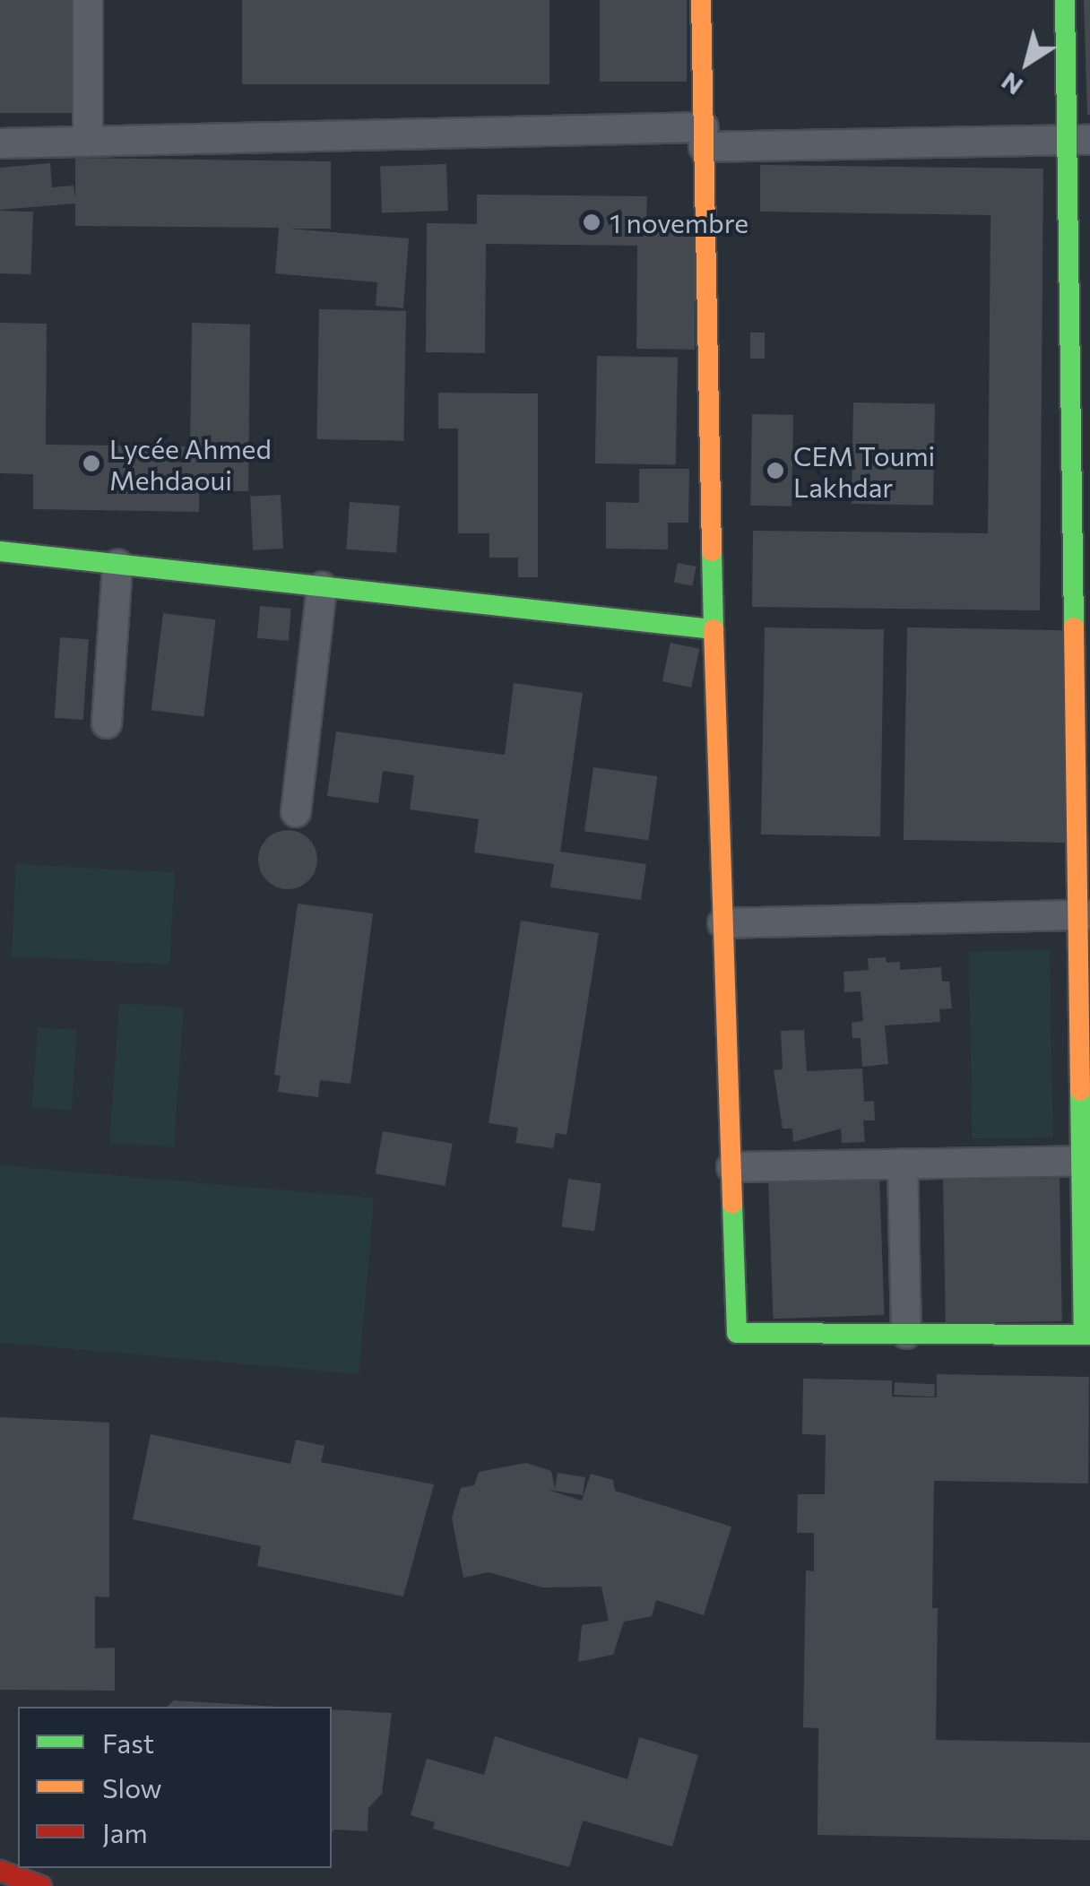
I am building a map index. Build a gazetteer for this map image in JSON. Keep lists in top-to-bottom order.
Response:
{
  "places": ["1 novembre", "Lycée Ahmed Mehdaoui", "CEM Toumi Lakhdar"],
  "legend": ["Fast", "Slow", "Jam"],
  "north": "bottom left"
}
